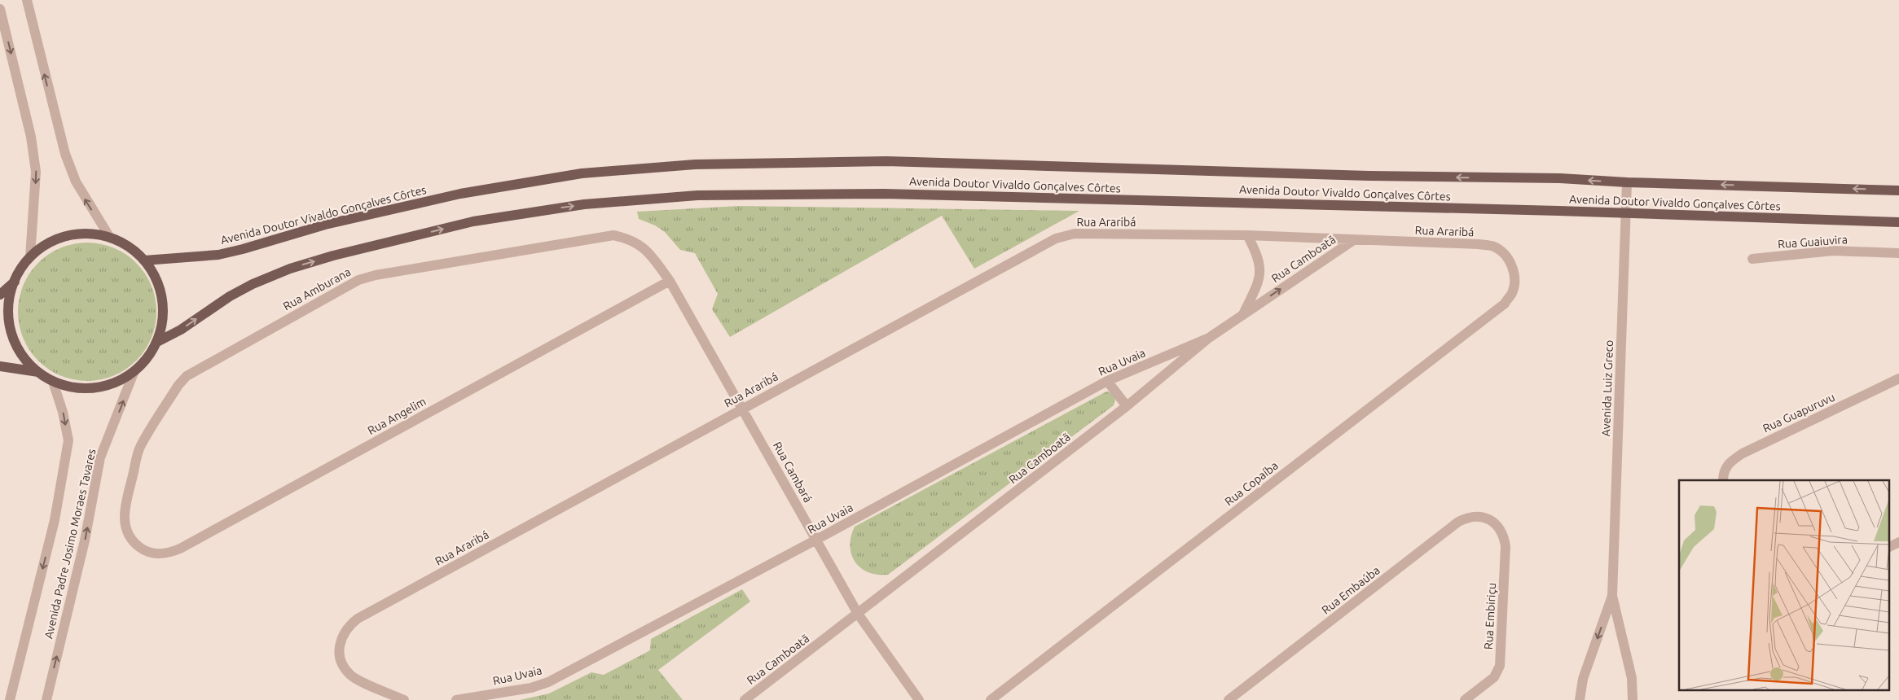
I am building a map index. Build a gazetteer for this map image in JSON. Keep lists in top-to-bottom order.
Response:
{
  "streets": {
    "main road": ["Avenida Doutor Vivaldo Gonçalves Côrtes"],
    "street": [
      "Rua Araribá",
      "Rua Guaiuvira",
      "Rua Camboatã",
      "Rua Amburana",
      "Rua Uvaia",
      "Avenida Luiz Greco",
      "Rua Guapuruvu",
      "Rua Angelim",
      "Rua Cambará",
      "Rua Copaíba",
      "Avenida Padre Josimo Moraes Tavares",
      "Rua Embaúba",
      "Rua Embiriçu"
    ]
  },
  "crossings": [
    ["Avenida Doutor Vivaldo Gonçalves Côrtes", "Avenida Luiz Greco"],
    ["Rua Araribá", "Rua Camboatã"],
    ["Rua Araribá", "Rua Cambará"],
    ["Rua Araribá", "Rua Copaíba"],
    ["Rua Camboatã", "Rua Uvaia"],
    ["Rua Camboatã", "Rua Cambará"],
    ["Rua Amburana", "Rua Angelim"],
    ["Rua Amburana", "Rua Cambará"],
    ["Rua Uvaia", "Rua Cambará"],
    ["Rua Angelim", "Rua Cambará"],
    ["Rua Embaúba", "Rua Embiriçu"]
  ]
}
